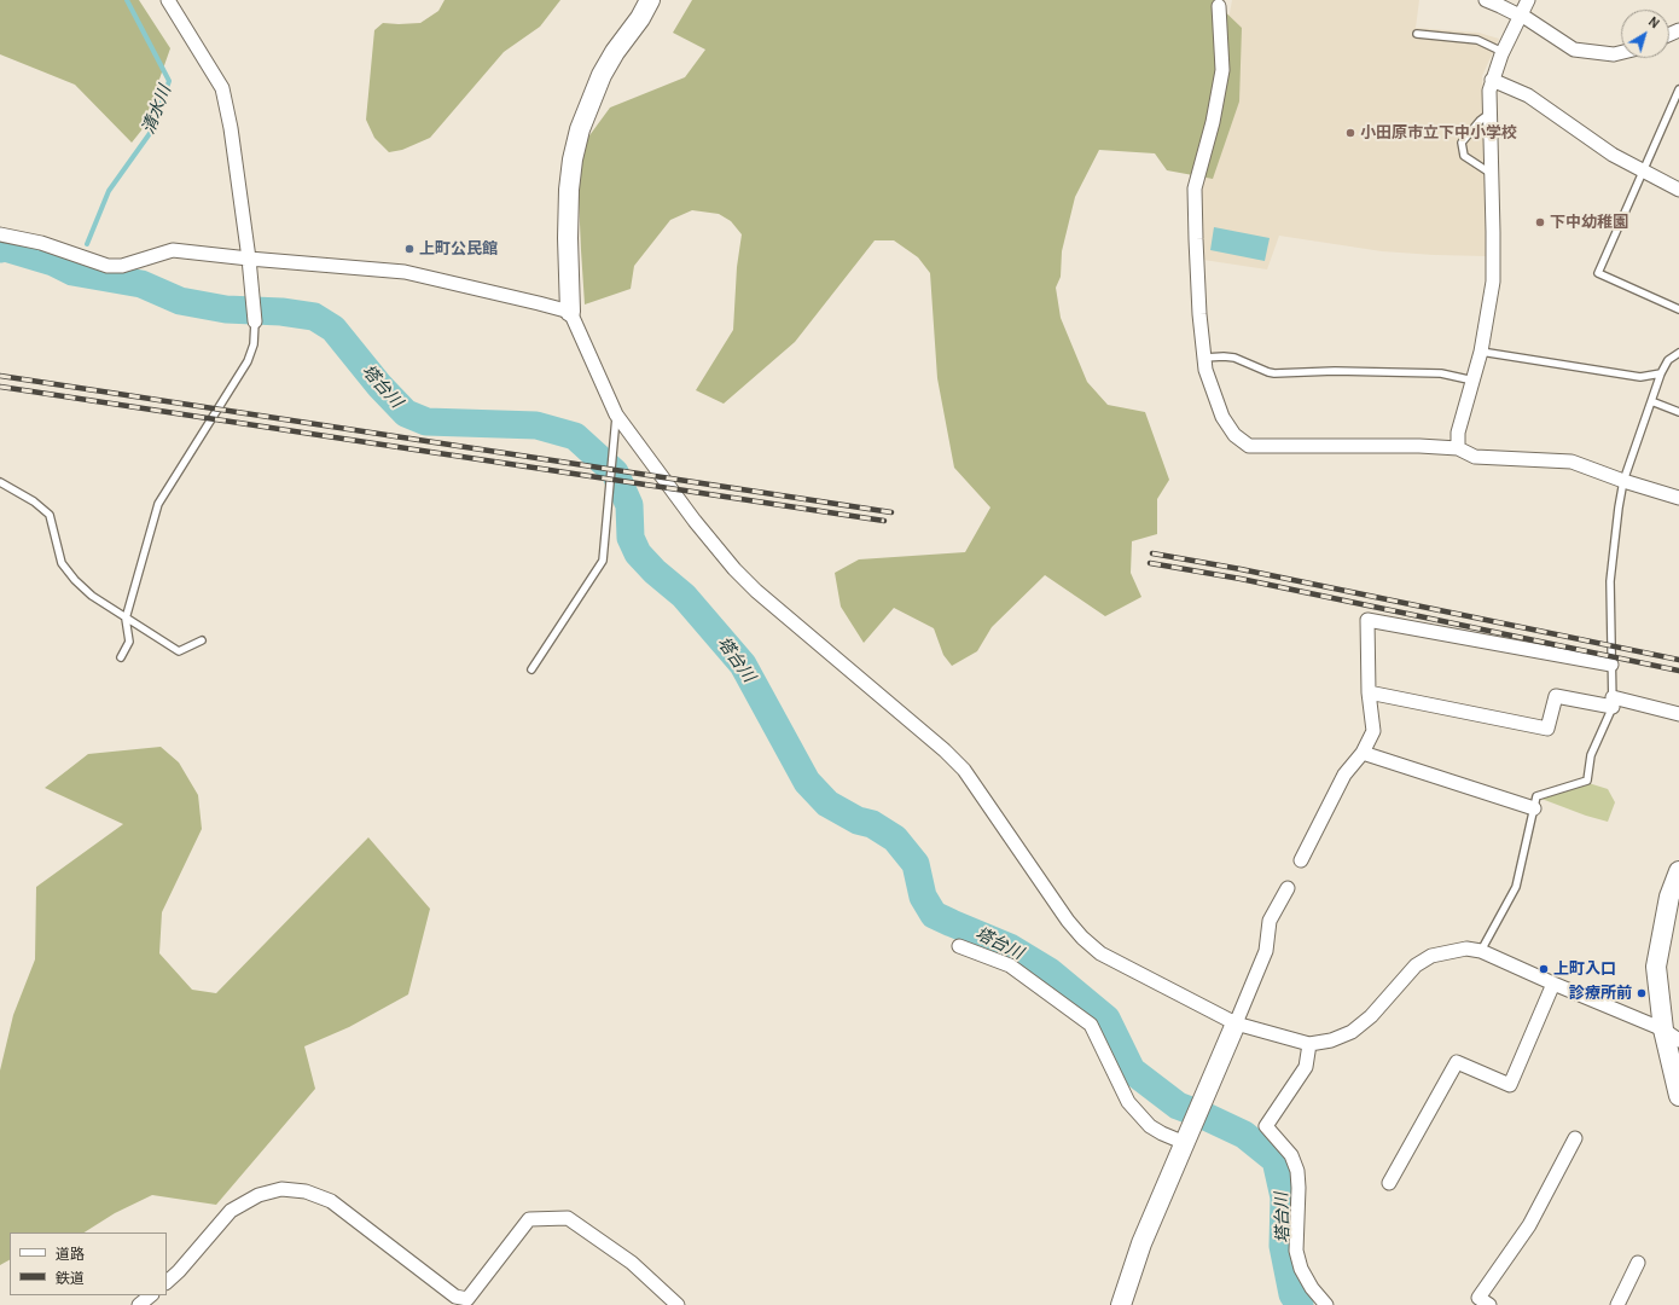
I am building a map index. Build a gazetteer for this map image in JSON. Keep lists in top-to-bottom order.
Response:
{
  "water": ["清水川", "塔台川"],
  "places": [
    "小田原市立下中小学校",
    "下中幼稚園",
    "上町公民館",
    "上町入口",
    "診療所前"
  ],
  "legend": ["道路", "鉄道"],
  "north": "top right"
}
